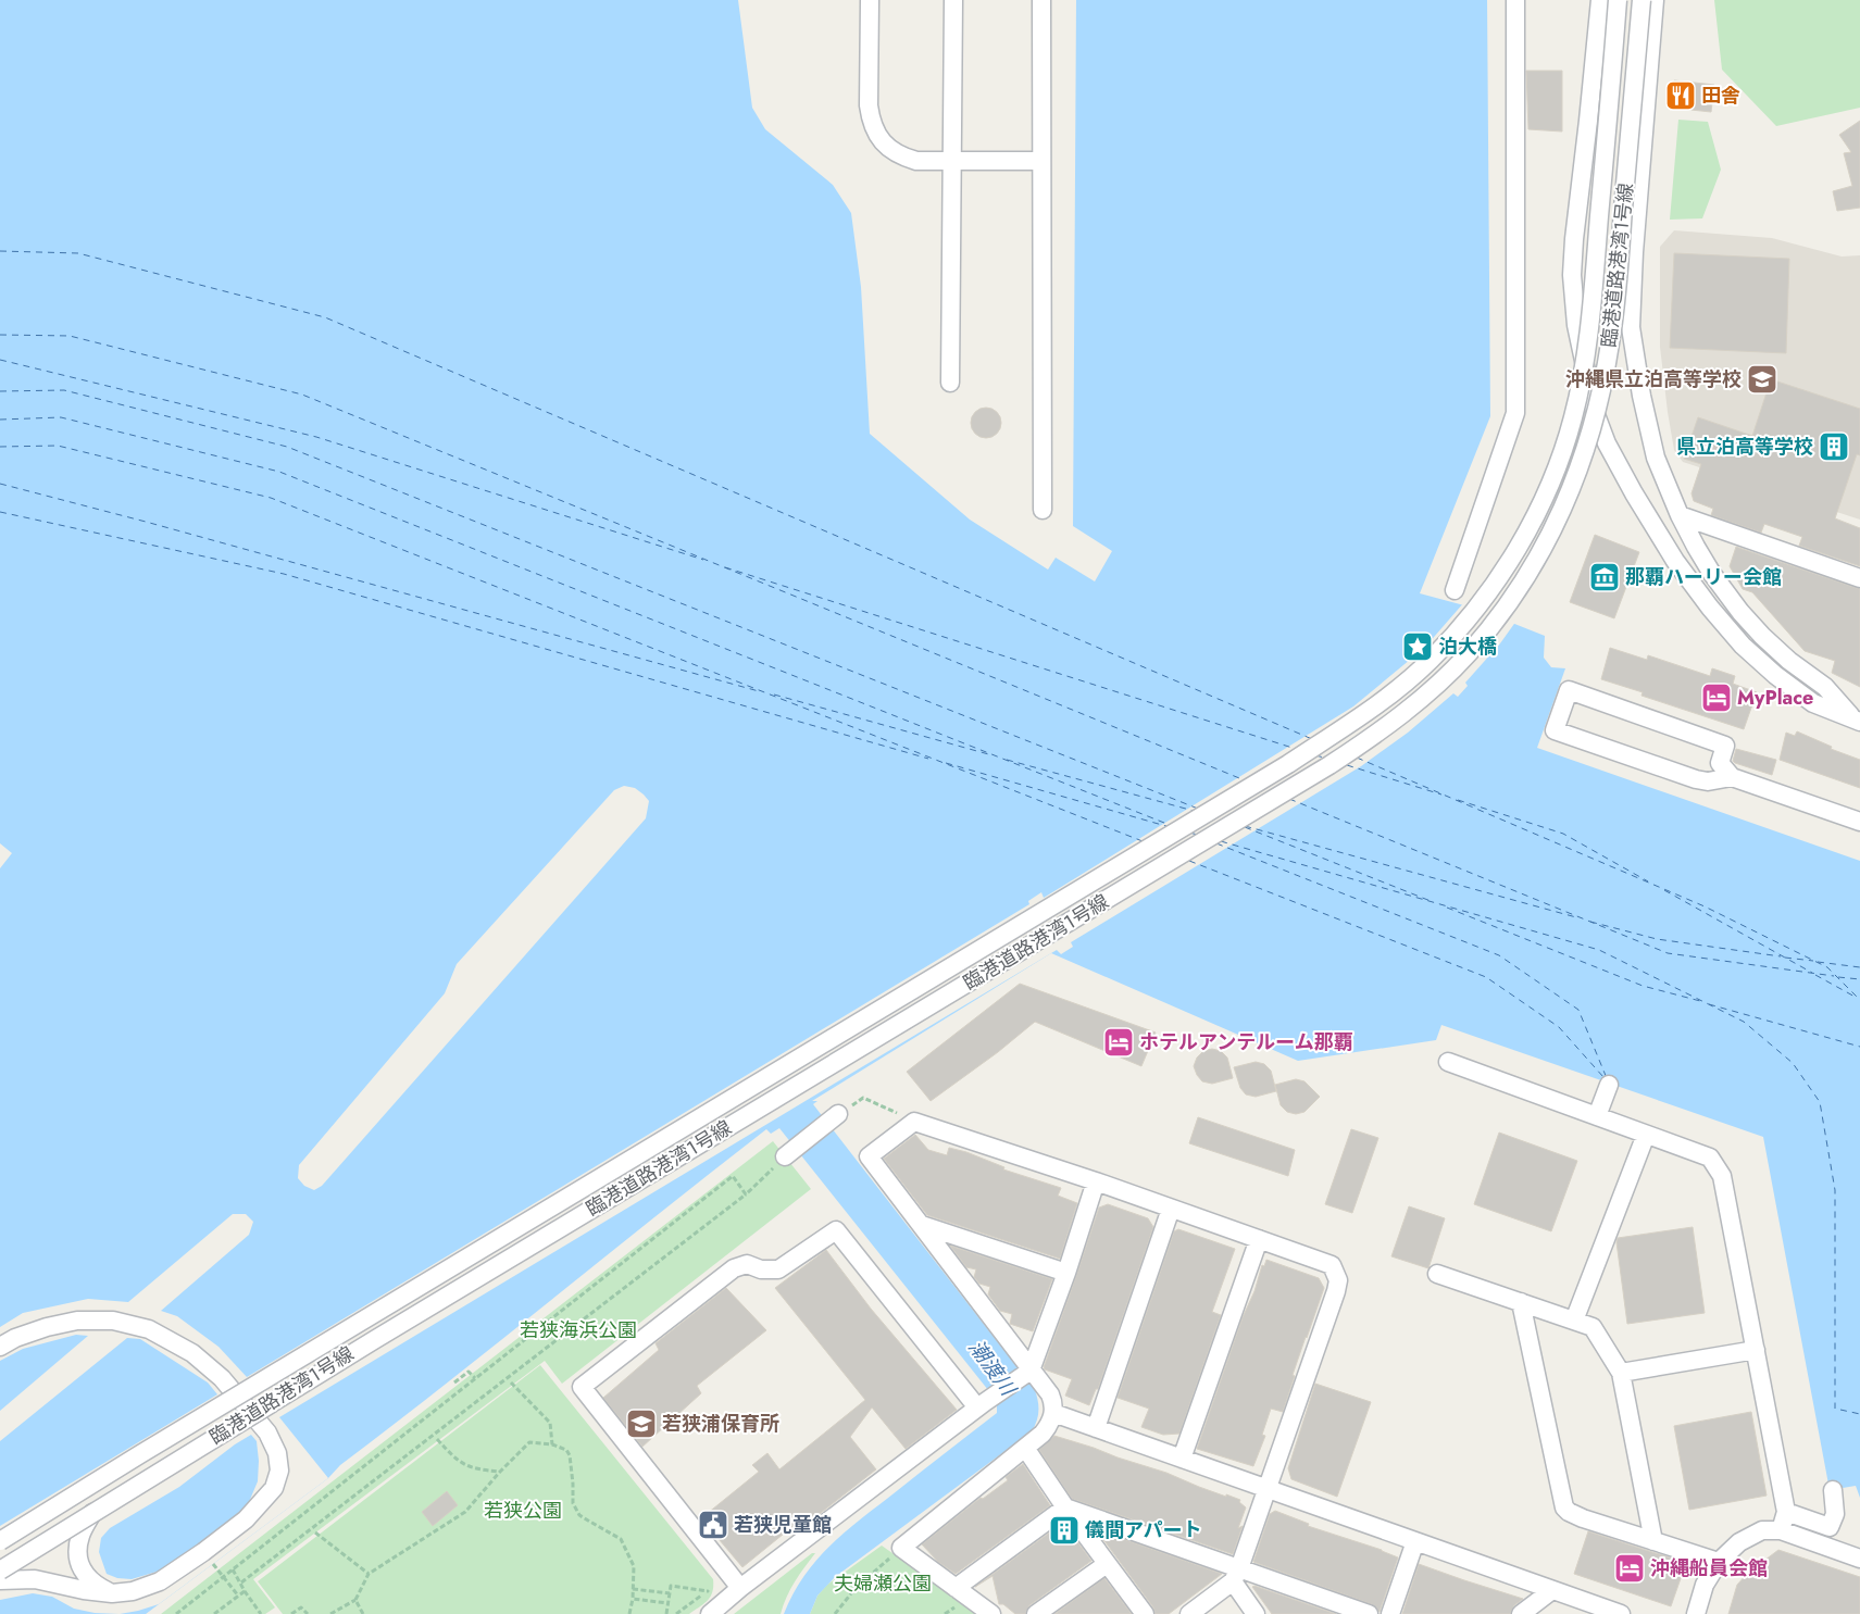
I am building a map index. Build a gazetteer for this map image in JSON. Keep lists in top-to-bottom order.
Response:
{
  "streets": {
    "street": ["臨港道路港湾1号線"]
  },
  "water": ["潮渡川"],
  "parks": ["若狭海浜公園", "若狭公園", "夫婦瀬公園"],
  "places": {
    "restaurant": ["田舎"],
    "school or university": ["沖縄県立泊高等学校", "若狭浦保育所"],
    "building": ["県立泊高等学校", "儀間アパート"],
    "museum": ["那覇ハーリー会館"],
    "place": ["泊大橋"],
    "hotel": ["MyPlace", "ホテルアンテルーム那覇", "沖縄船員会館"],
    "public building": ["若狭児童館"]
  }
}
